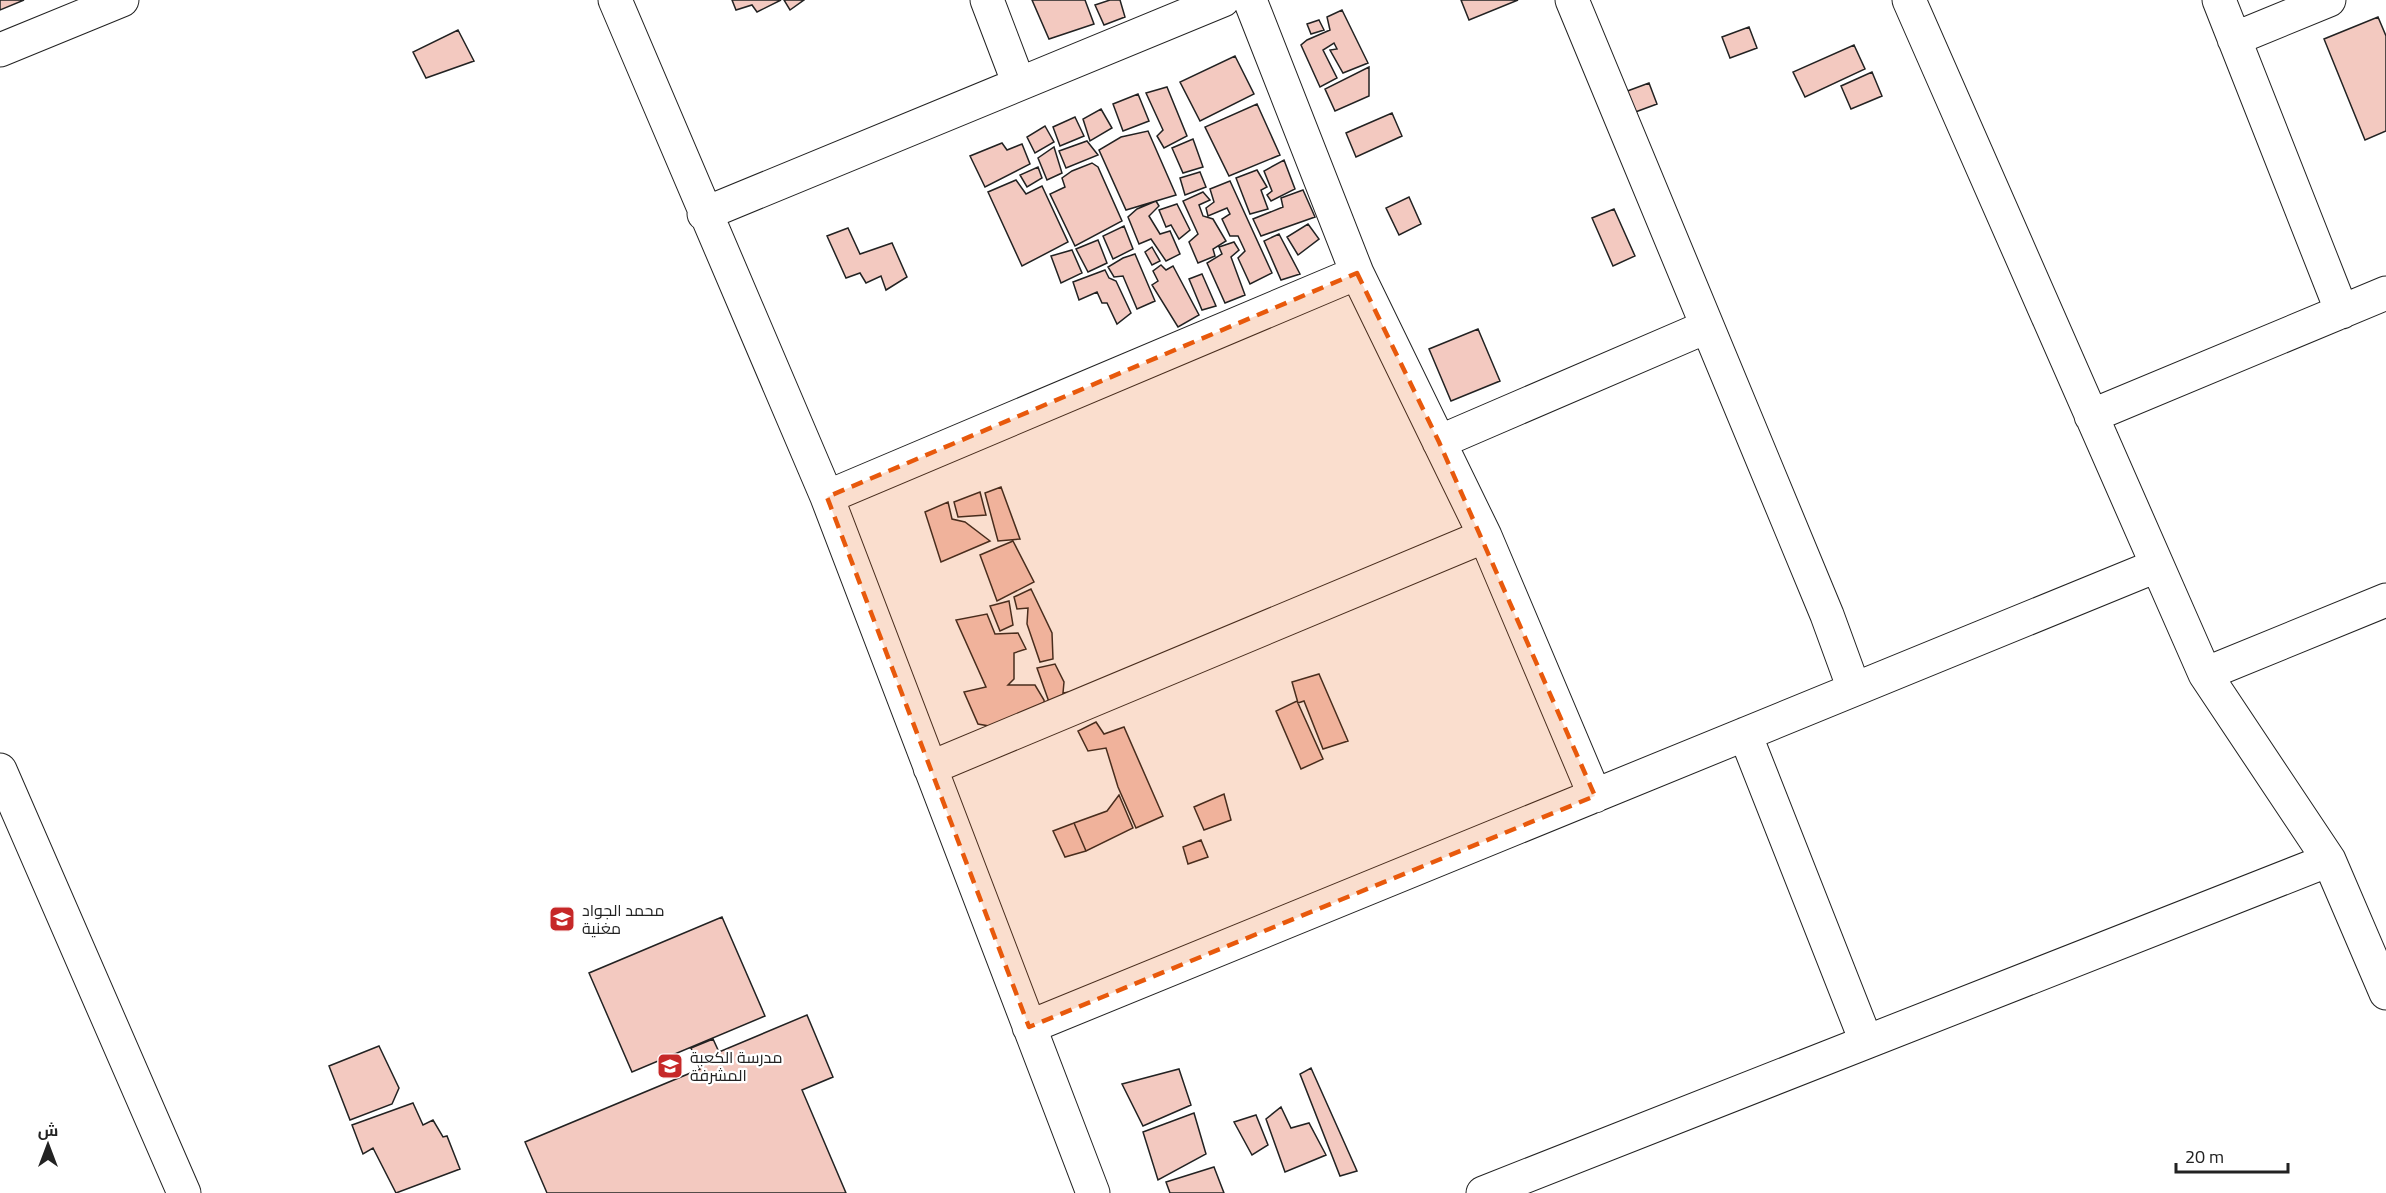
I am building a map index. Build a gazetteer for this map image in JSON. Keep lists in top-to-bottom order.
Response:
{
  "places": {
    "school or university": ["محمد الجواد مغنية", "مدرسة الكعبة المشرفة"]
  },
  "scale_bar": "20 m",
  "north": "top"
}
